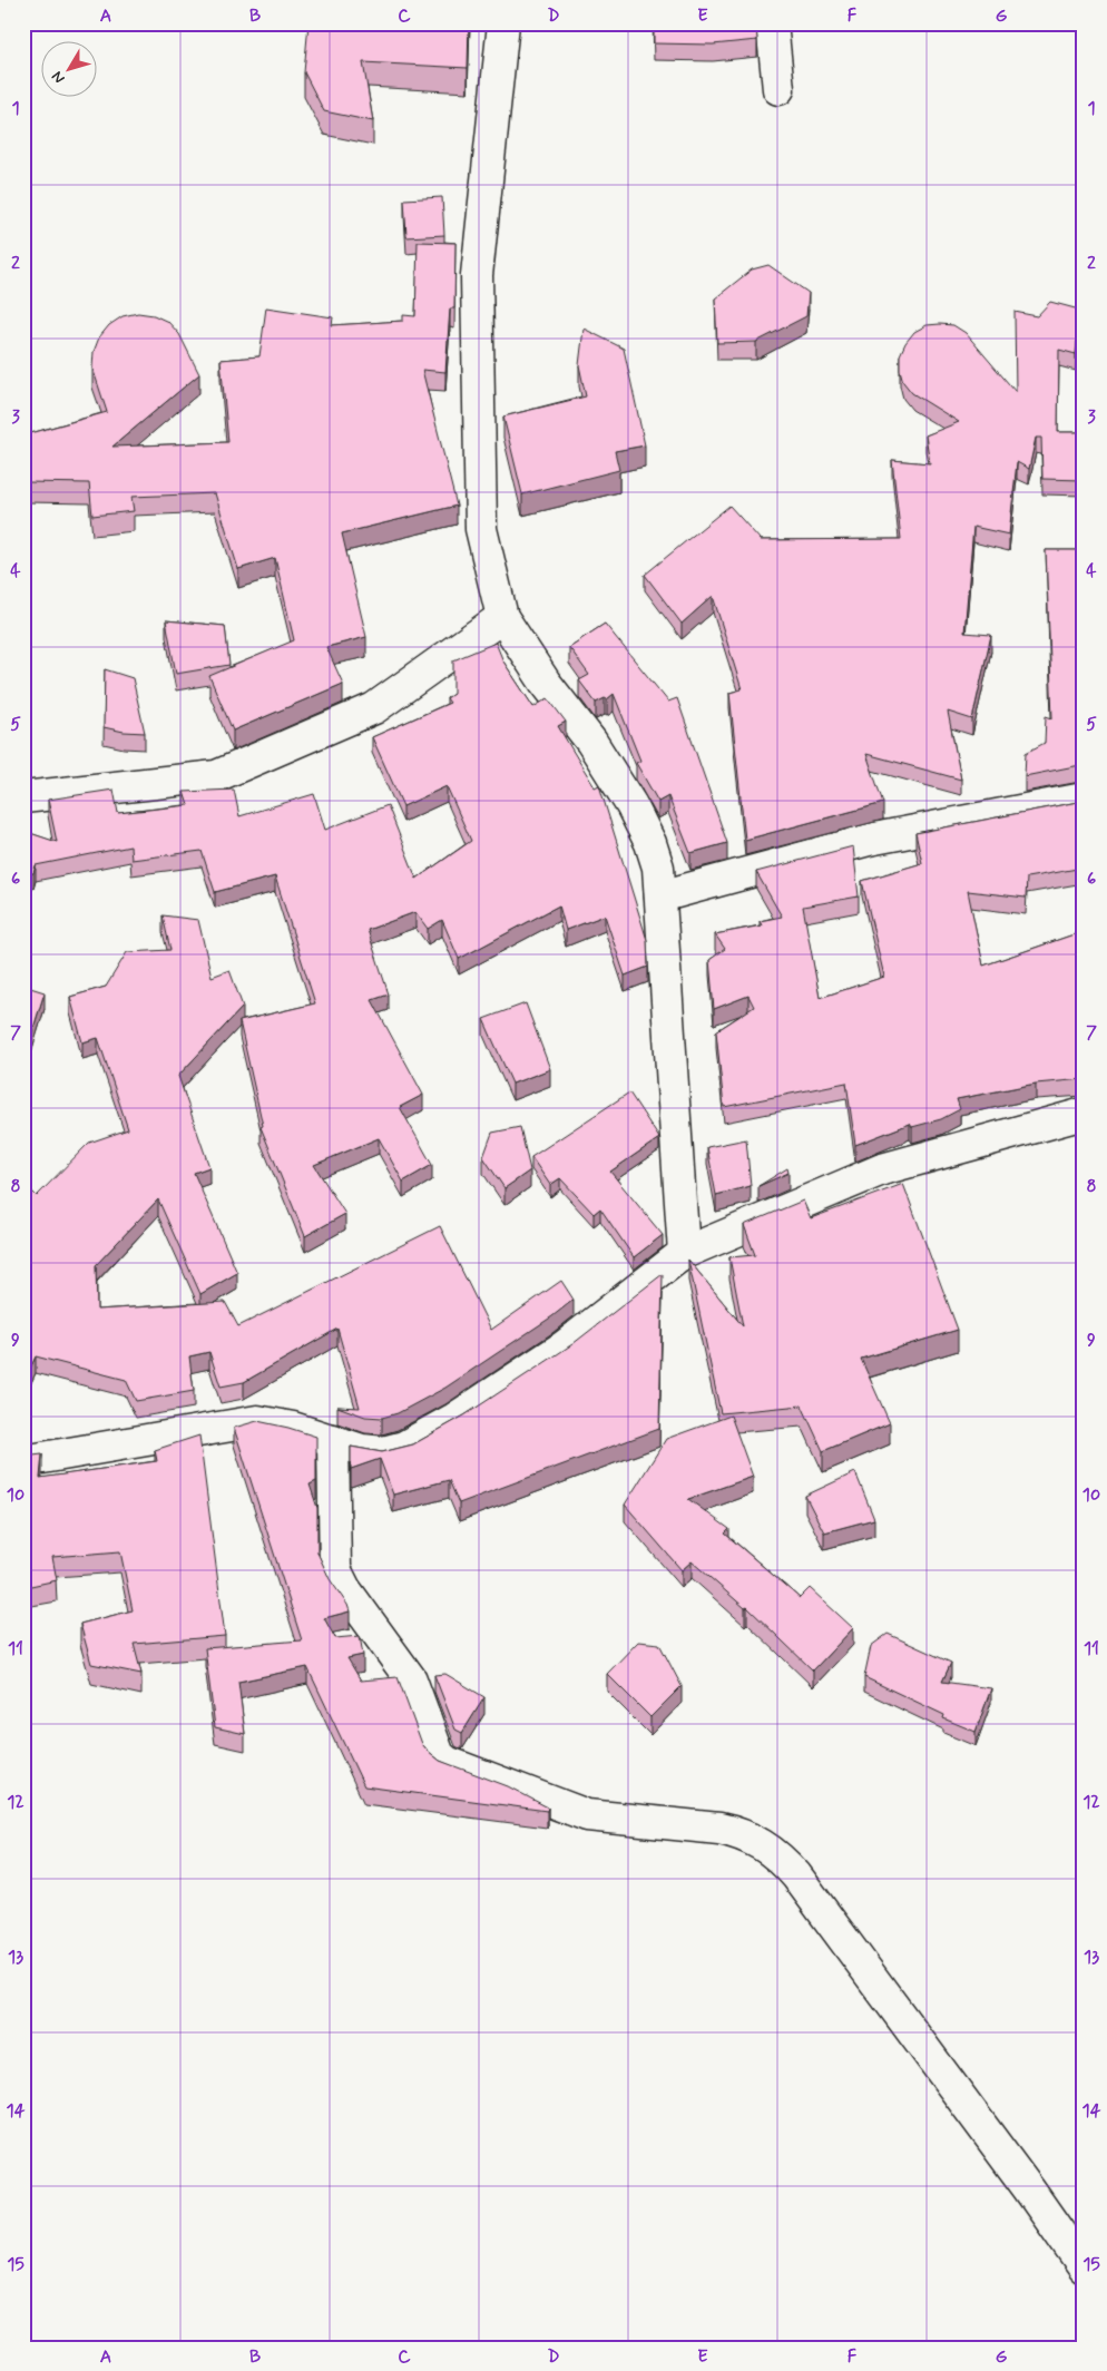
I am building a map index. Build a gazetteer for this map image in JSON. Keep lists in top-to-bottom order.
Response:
{
  "north": "bottom left",
  "grid": {
    "columns": [
      "A",
      "B",
      "C",
      "D",
      "E",
      "F",
      "G"
    ],
    "rows": [
      "1",
      "2",
      "3",
      "4",
      "5",
      "6",
      "7",
      "8",
      "9",
      "10",
      "11",
      "12",
      "13",
      "14",
      "15"
    ]
  }
}
